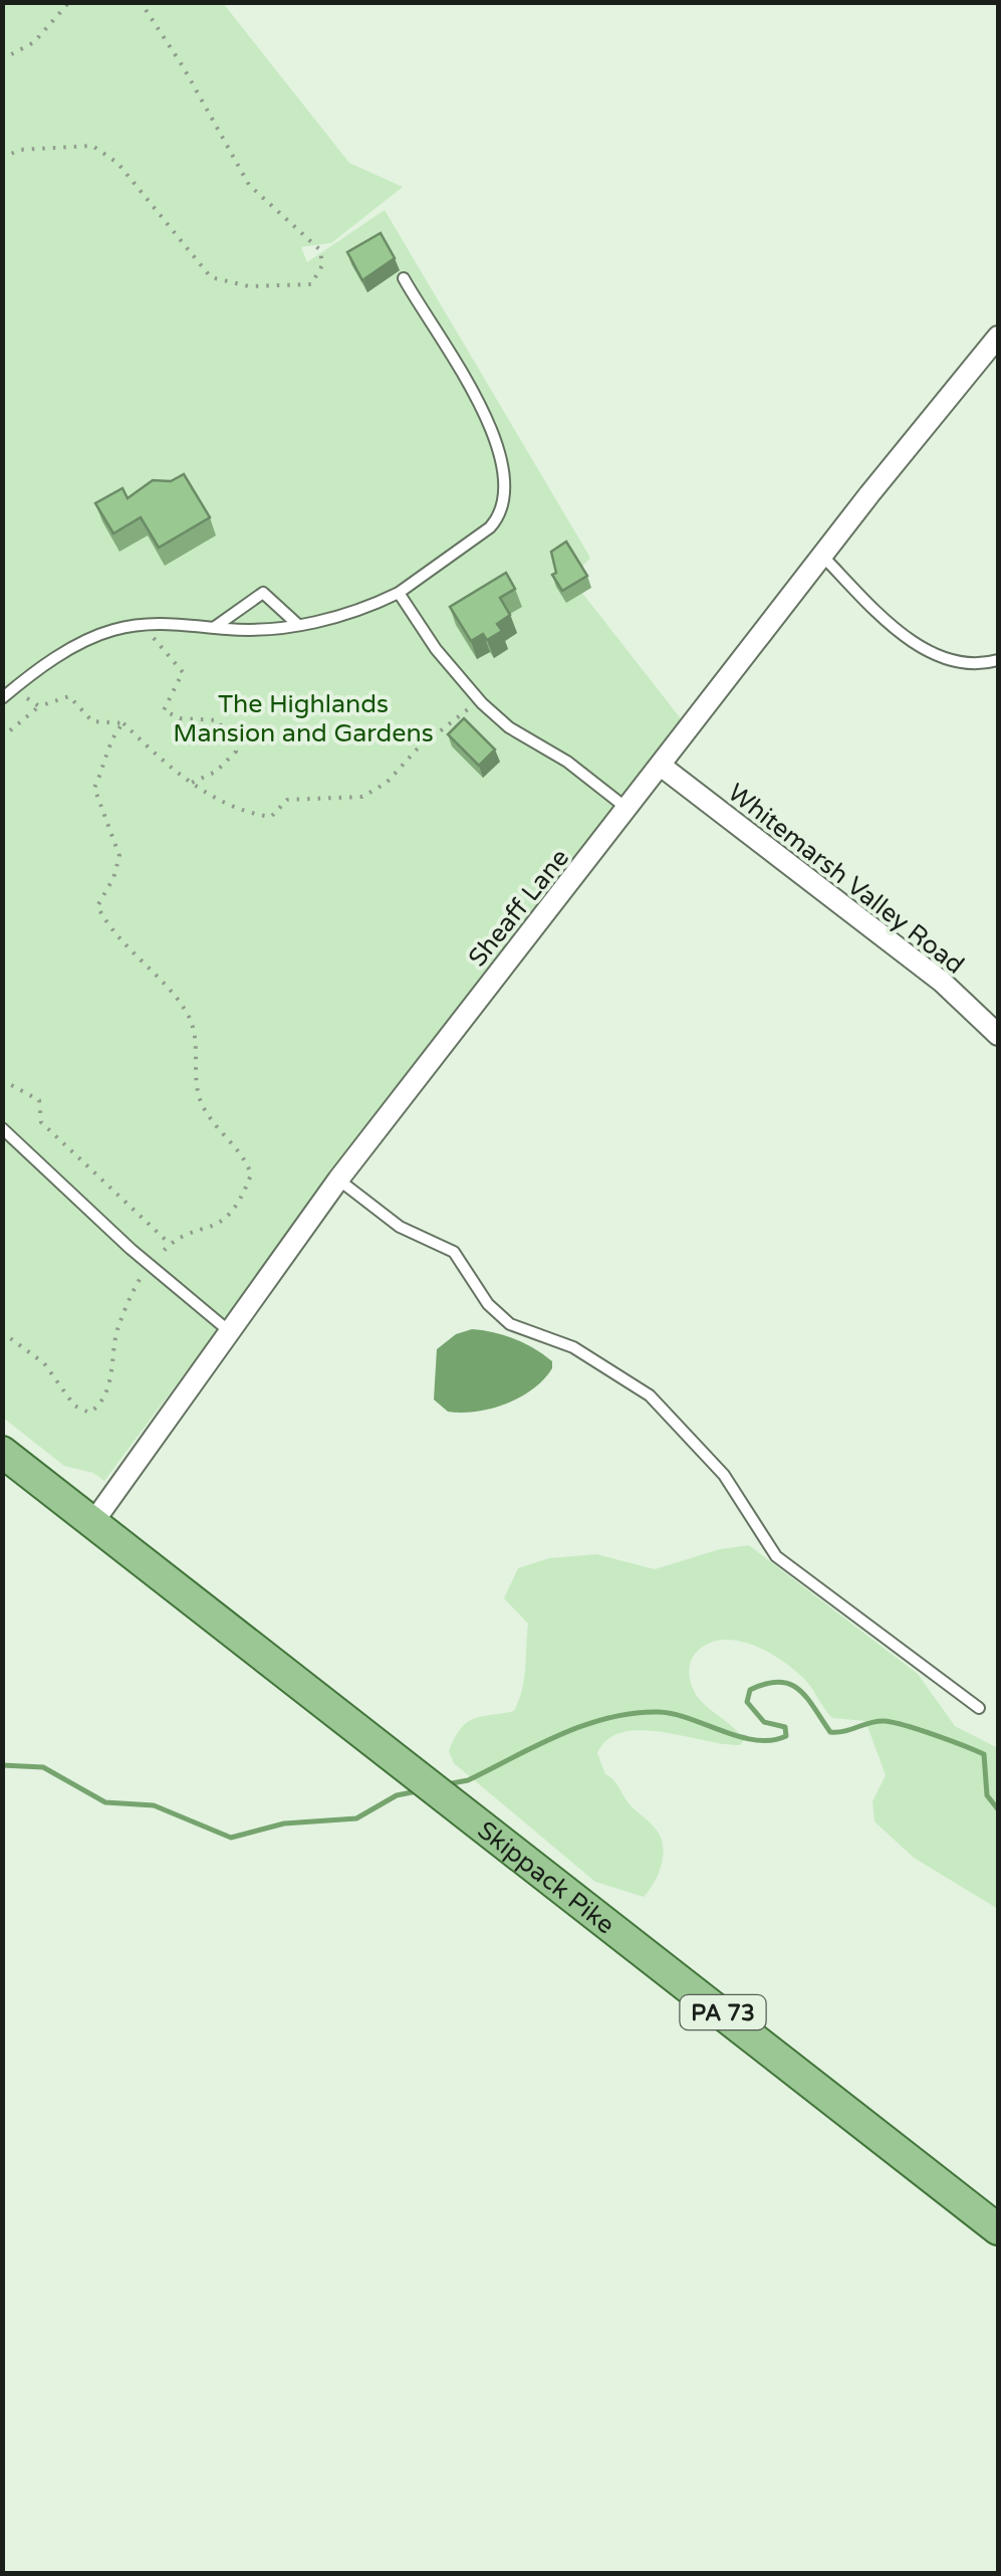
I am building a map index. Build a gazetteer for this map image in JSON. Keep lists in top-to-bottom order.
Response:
{
  "streets": {
    "main road": ["Skippack Pike", "PA 73"],
    "street": ["Whitemarsh Valley Road", "Sheaff Lane"]
  },
  "crossings": [
    ["Whitemarsh Valley Road", "Sheaff Lane"],
    ["Sheaff Lane", "Skippack Pike"],
    ["Sheaff Lane", "PA 73"],
    ["Skippack Pike", "PA 73"]
  ],
  "parks": ["The Highlands Mansion and Gardens"]
}
